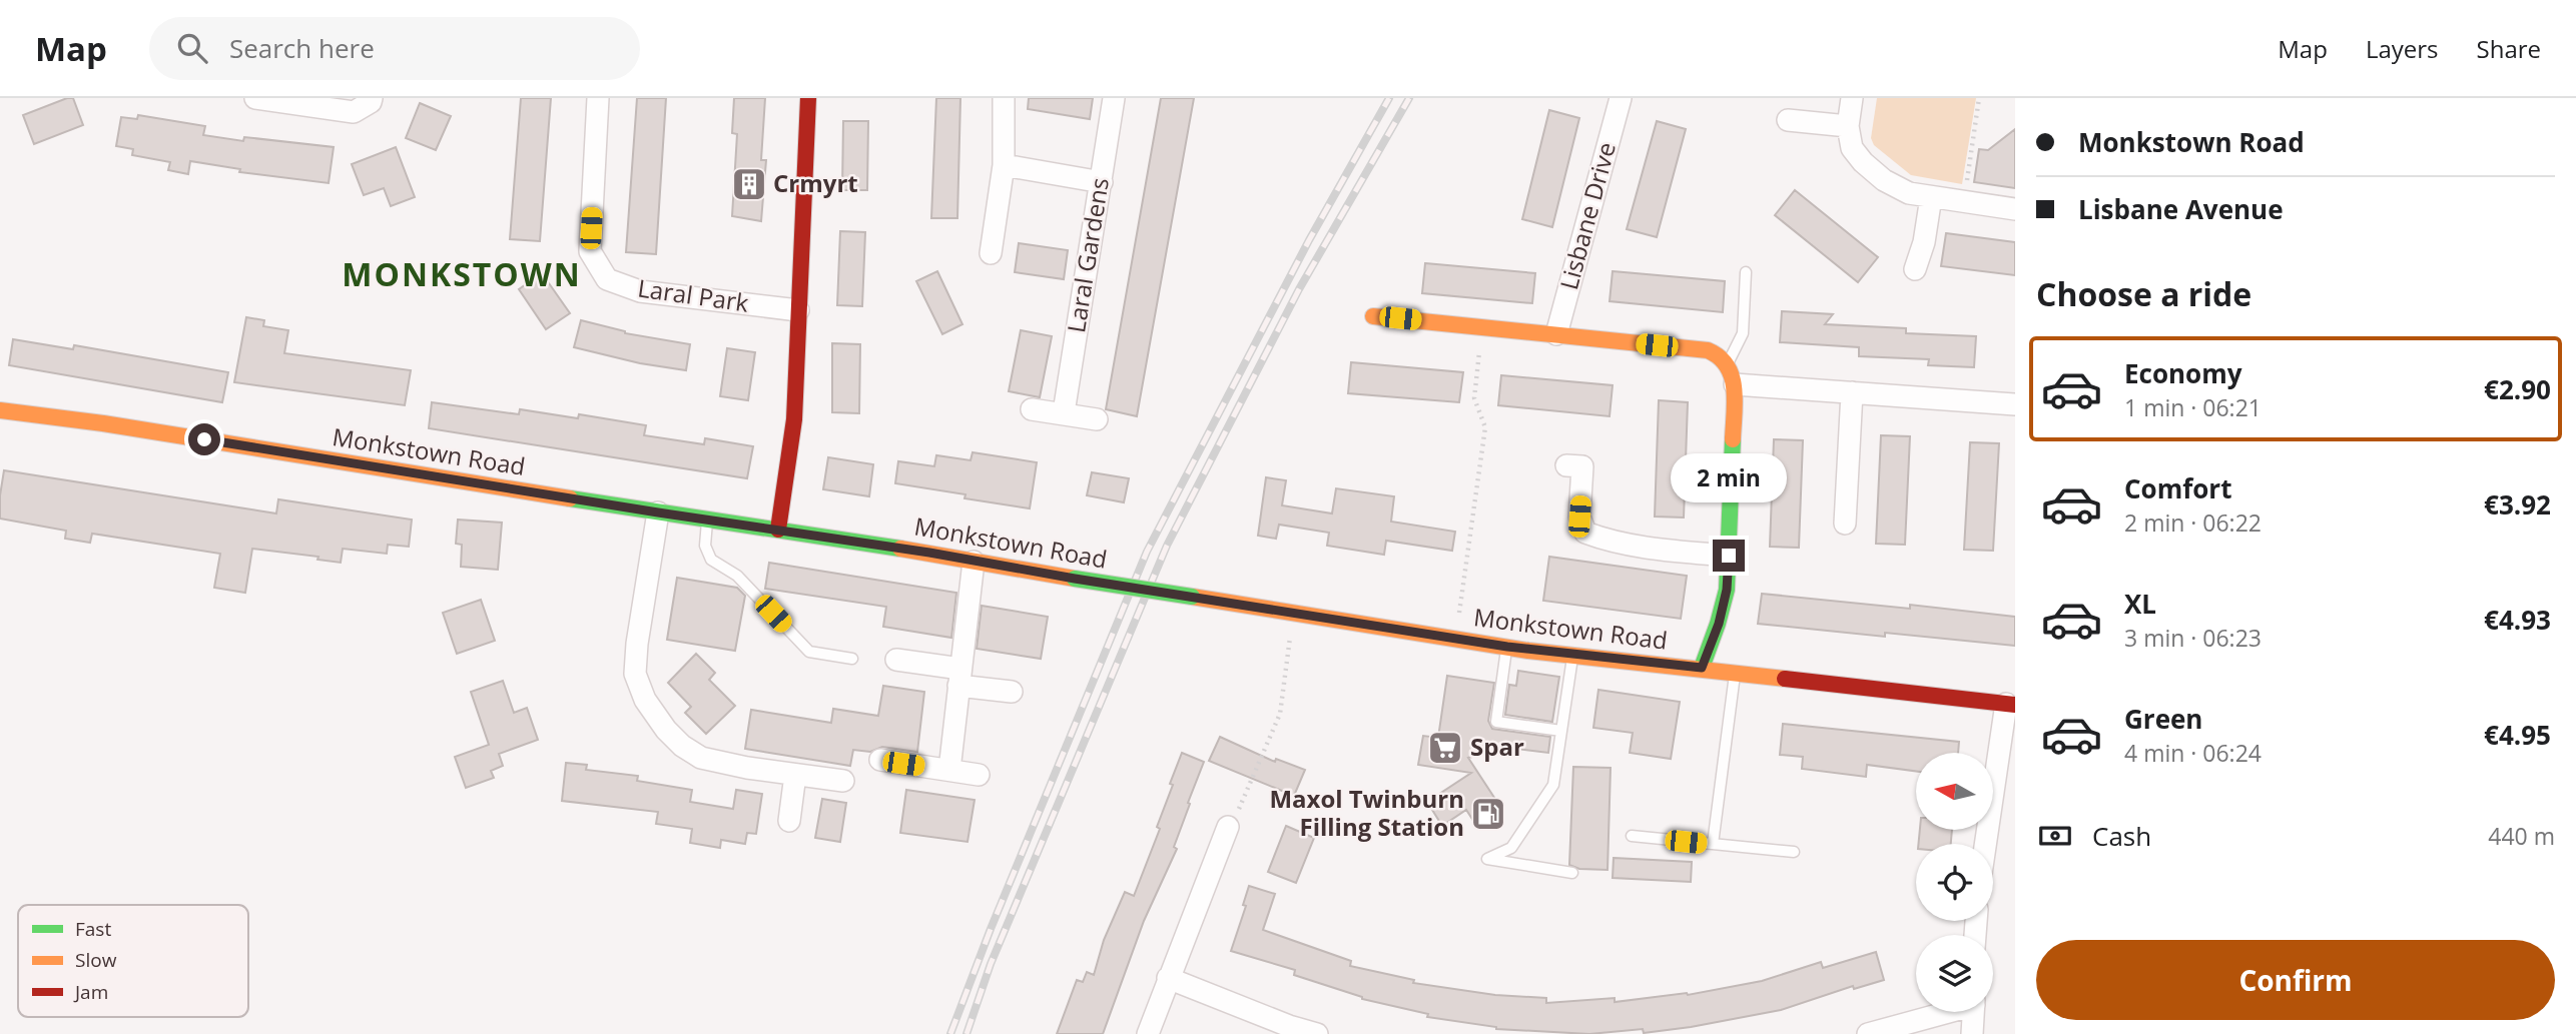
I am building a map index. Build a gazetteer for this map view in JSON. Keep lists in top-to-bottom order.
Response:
{
  "streets": {
    "street": [
      "Lisbane Drive",
      "Laral Gardens",
      "Laral Park",
      "Monkstown Road"
    ]
  },
  "districts": ["MONKSTOWN"],
  "places": {
    "building": ["Crmyrt"],
    "supermarket": ["Spar"],
    "fuel station": ["Maxol Twinburn Filling Station"]
  },
  "legend": ["Fast", "Slow", "Jam"],
  "north": "left",
  "page": {
    "header": "Map",
    "search": "Search here",
    "nav": ["Map", "Layers", "Share"],
    "banner": ["Monkstown Road", "Lisbane Avenue"],
    "heading": "Choose a ride",
    "list": [
      {
        "name": "Economy",
        "note": "1 min · 06:21",
        "value": "€2.90"
      },
      {
        "name": "Comfort",
        "note": "2 min · 06:22",
        "value": "€3.92"
      },
      {
        "name": "XL",
        "note": "3 min · 06:23",
        "value": "€4.93"
      },
      {
        "name": "Green",
        "note": "4 min · 06:24",
        "value": "€4.95"
      }
    ],
    "bubble": "2 min",
    "pay": ["Cash", "440 m"],
    "buttons": "Confirm"
  }
}
